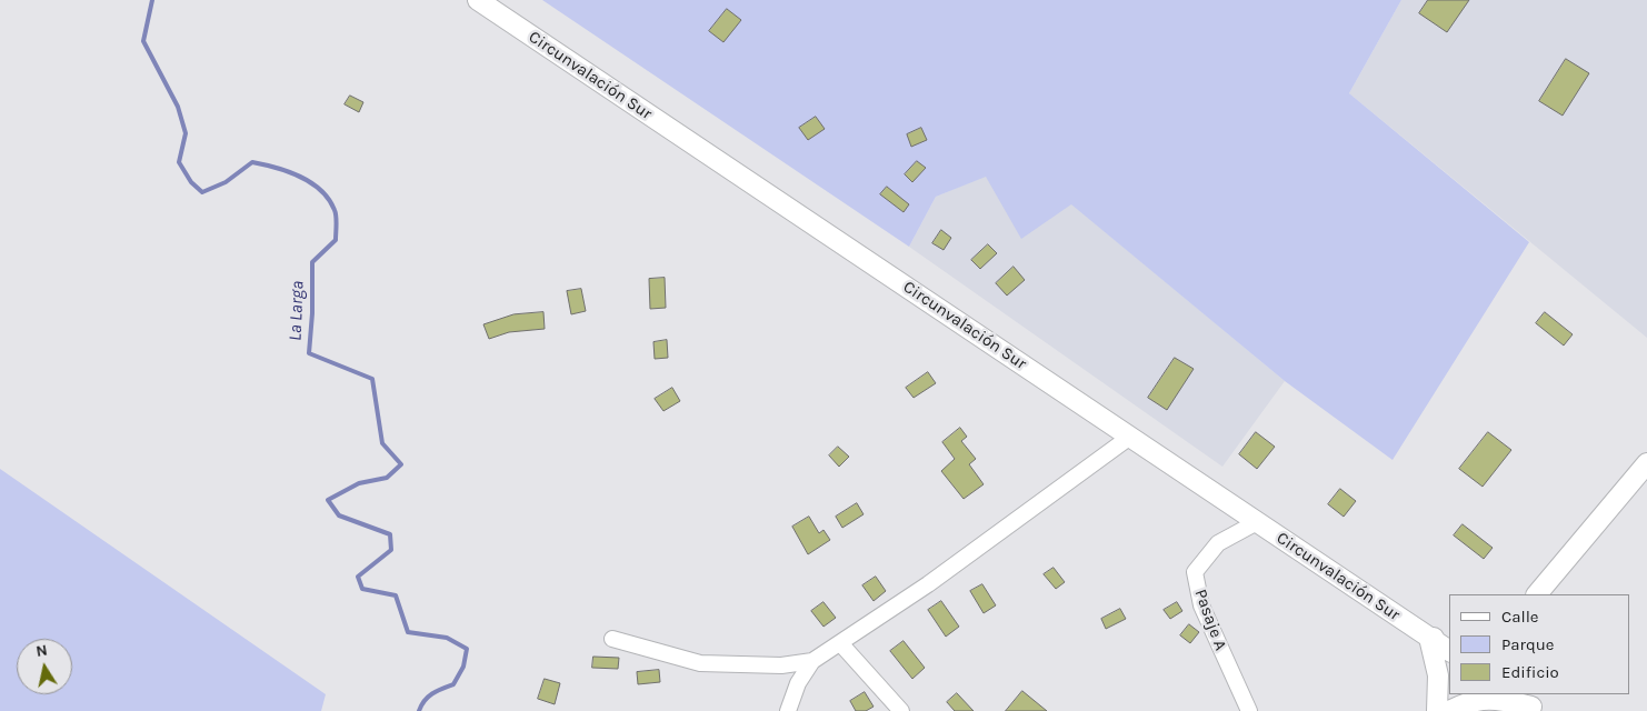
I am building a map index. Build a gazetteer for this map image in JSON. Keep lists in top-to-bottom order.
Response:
{
  "streets": {
    "main road": ["Circunvalación Sur"],
    "street": ["Pasaje A"]
  },
  "crossings": [
    ["Circunvalación Sur", "Pasaje A"]
  ],
  "water": ["La Larga"],
  "legend": ["Calle", "Parque", "Edificio"],
  "north": "top"
}
